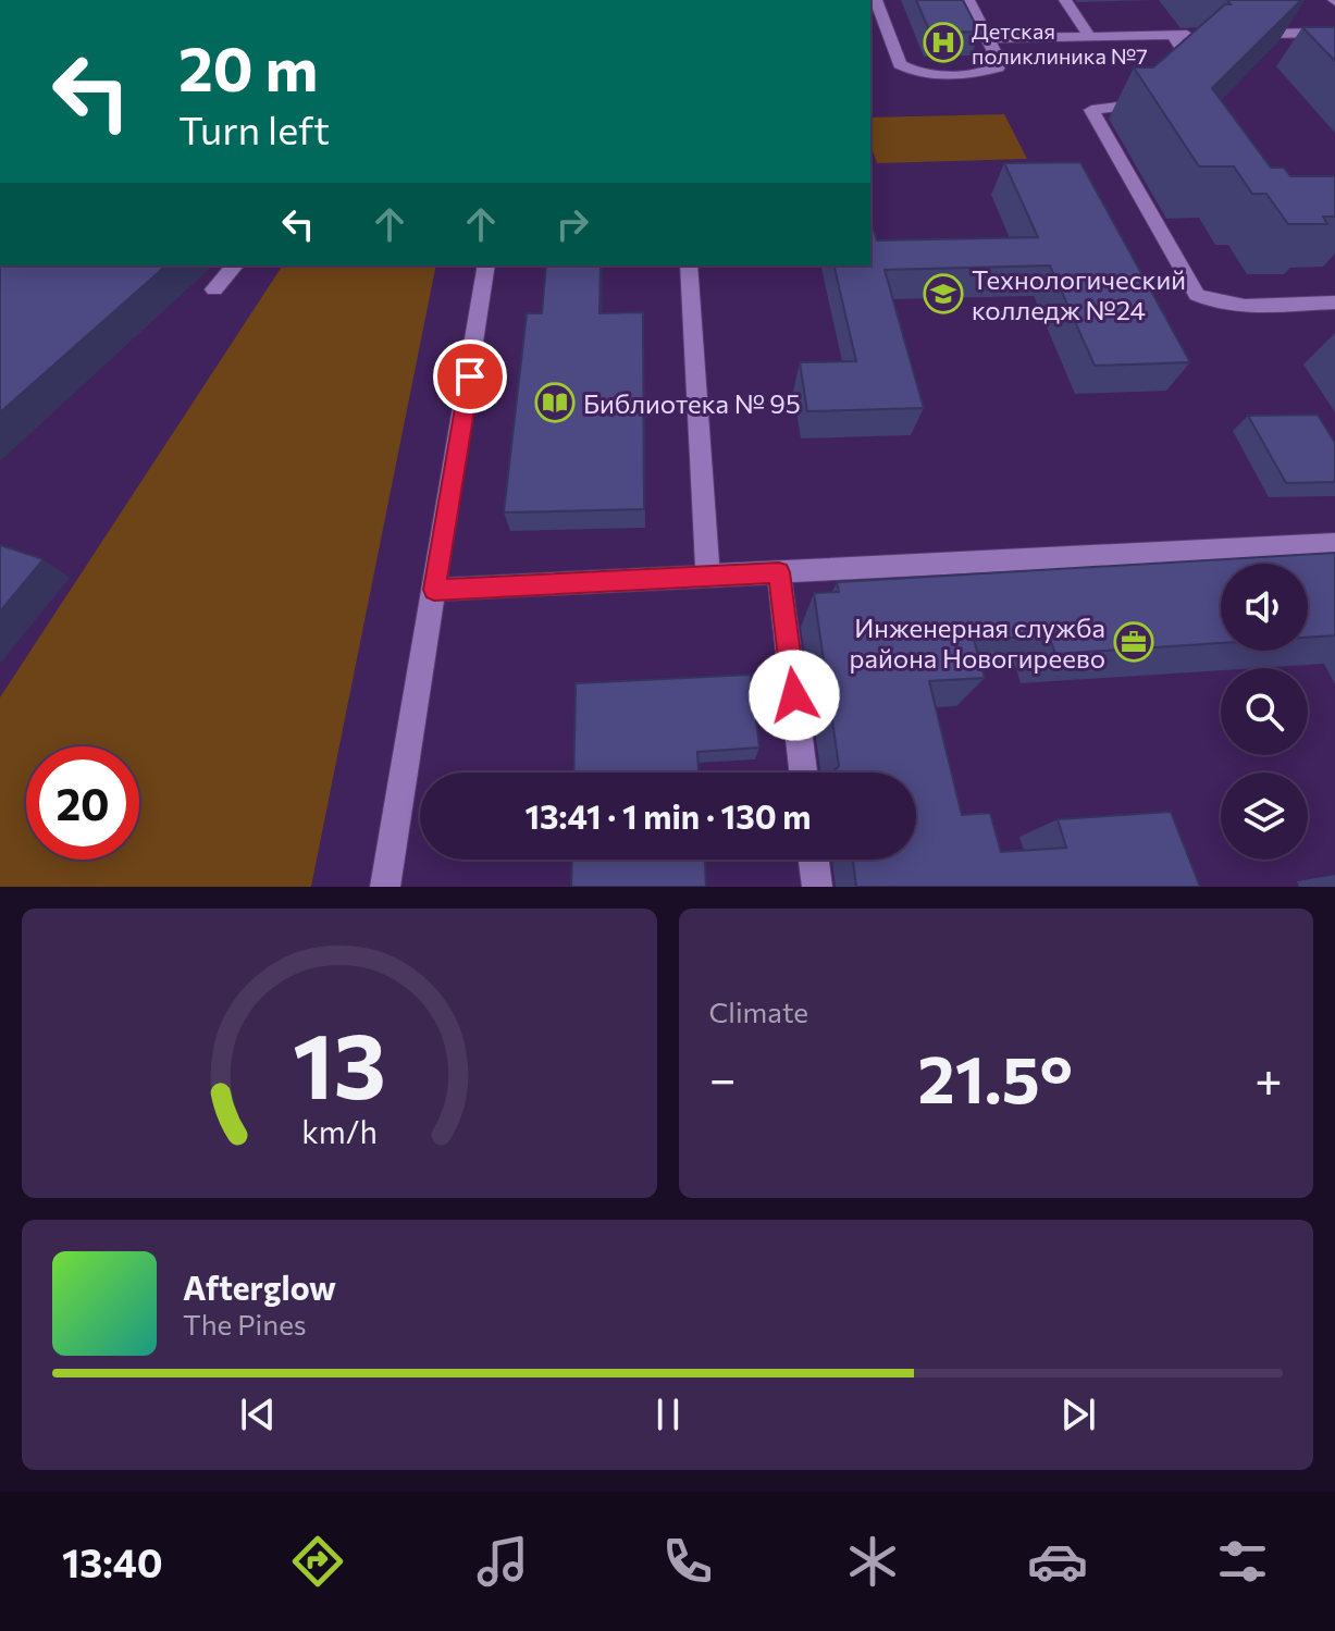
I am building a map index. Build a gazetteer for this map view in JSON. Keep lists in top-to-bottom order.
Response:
{
  "places": {
    "hospital": ["Детская поликлиника №7"],
    "school or university": ["Технологический колледж №24"],
    "library": ["Библиотека № 95"],
    "office": ["Инженерная служба района Новогиреево"]
  },
  "page": {
    "turn": ["20 m", "Turn left"],
    "limit": "20",
    "trip": "13:41 · 1 min · 130 m",
    "tile": "Climate",
    "heat": ["−", "21.5°", "+"],
    "song": ["Afterglow", "The Pines"],
    "tabs": "13:40",
    "gauge": ["13", "km/h"]
  }
}
